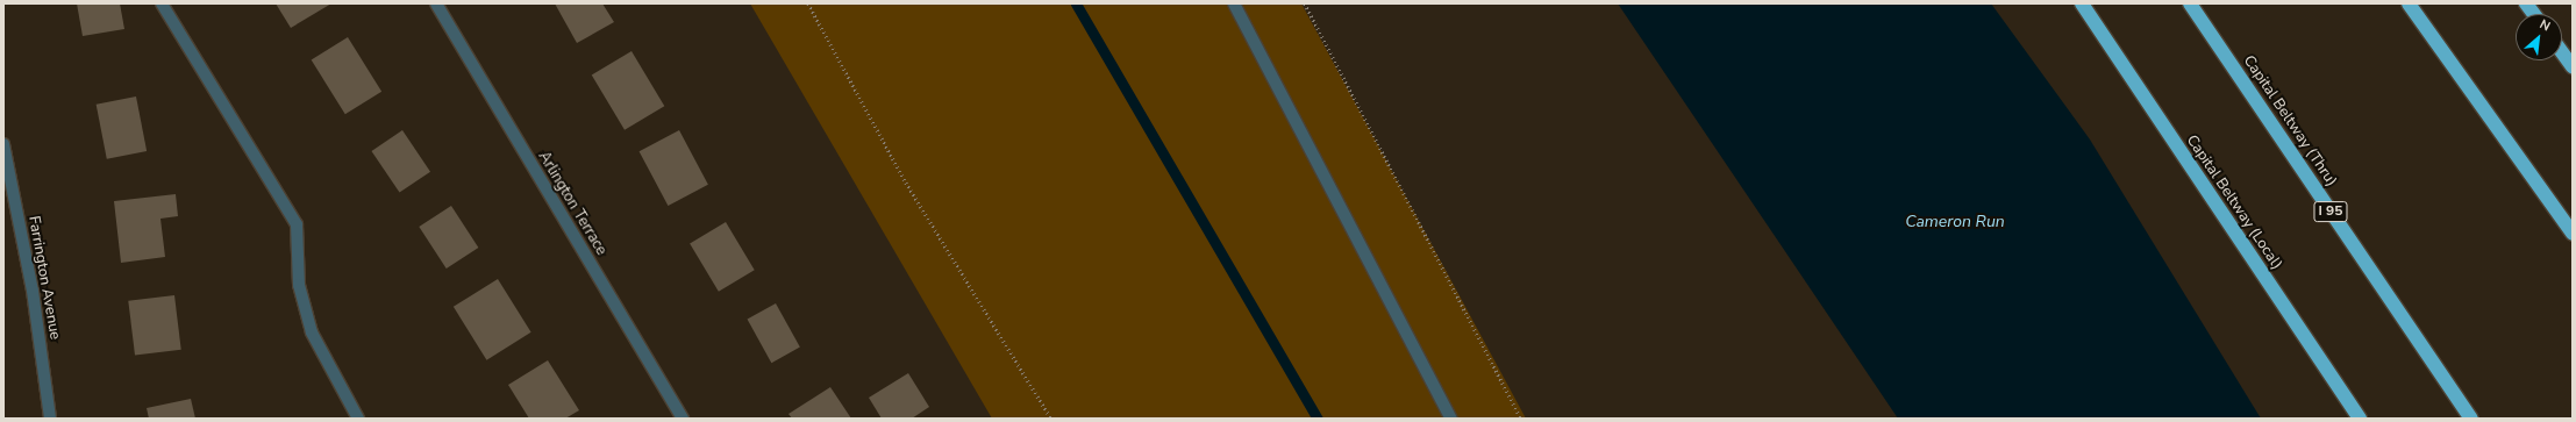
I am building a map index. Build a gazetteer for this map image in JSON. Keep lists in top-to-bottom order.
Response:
{
  "streets": {
    "highway": ["Capital Beltway (Thru)", "Capital Beltway (Local)", "I 95"],
    "street": ["Arlington Terrace", "Farrington Avenue"]
  },
  "water": ["Cameron Run"],
  "north": "top right"
}
